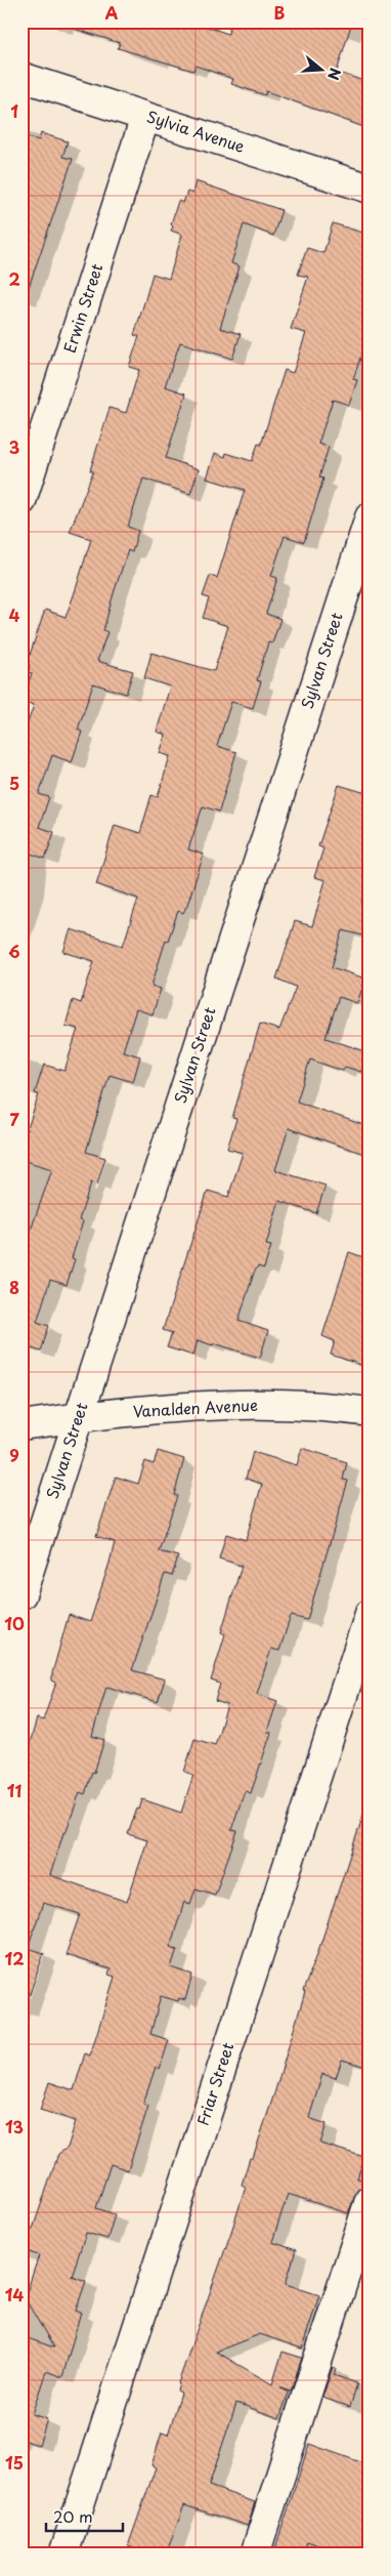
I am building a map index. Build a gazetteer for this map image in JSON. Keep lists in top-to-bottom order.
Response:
{
  "streets": {
    "street": [
      "Sylvia Avenue",
      "Erwin Street",
      "Sylvan Street",
      "Vanalden Avenue",
      "Friar Street"
    ]
  },
  "crossings": [
    ["Sylvia Avenue", "Erwin Street"],
    ["Sylvan Street", "Vanalden Avenue"]
  ],
  "scale_bar": "20 m",
  "north": "right",
  "grid": {
    "columns": ["A", "B"],
    "rows": [
      "1",
      "2",
      "3",
      "4",
      "5",
      "6",
      "7",
      "8",
      "9",
      "10",
      "11",
      "12",
      "13",
      "14",
      "15"
    ]
  }
}
